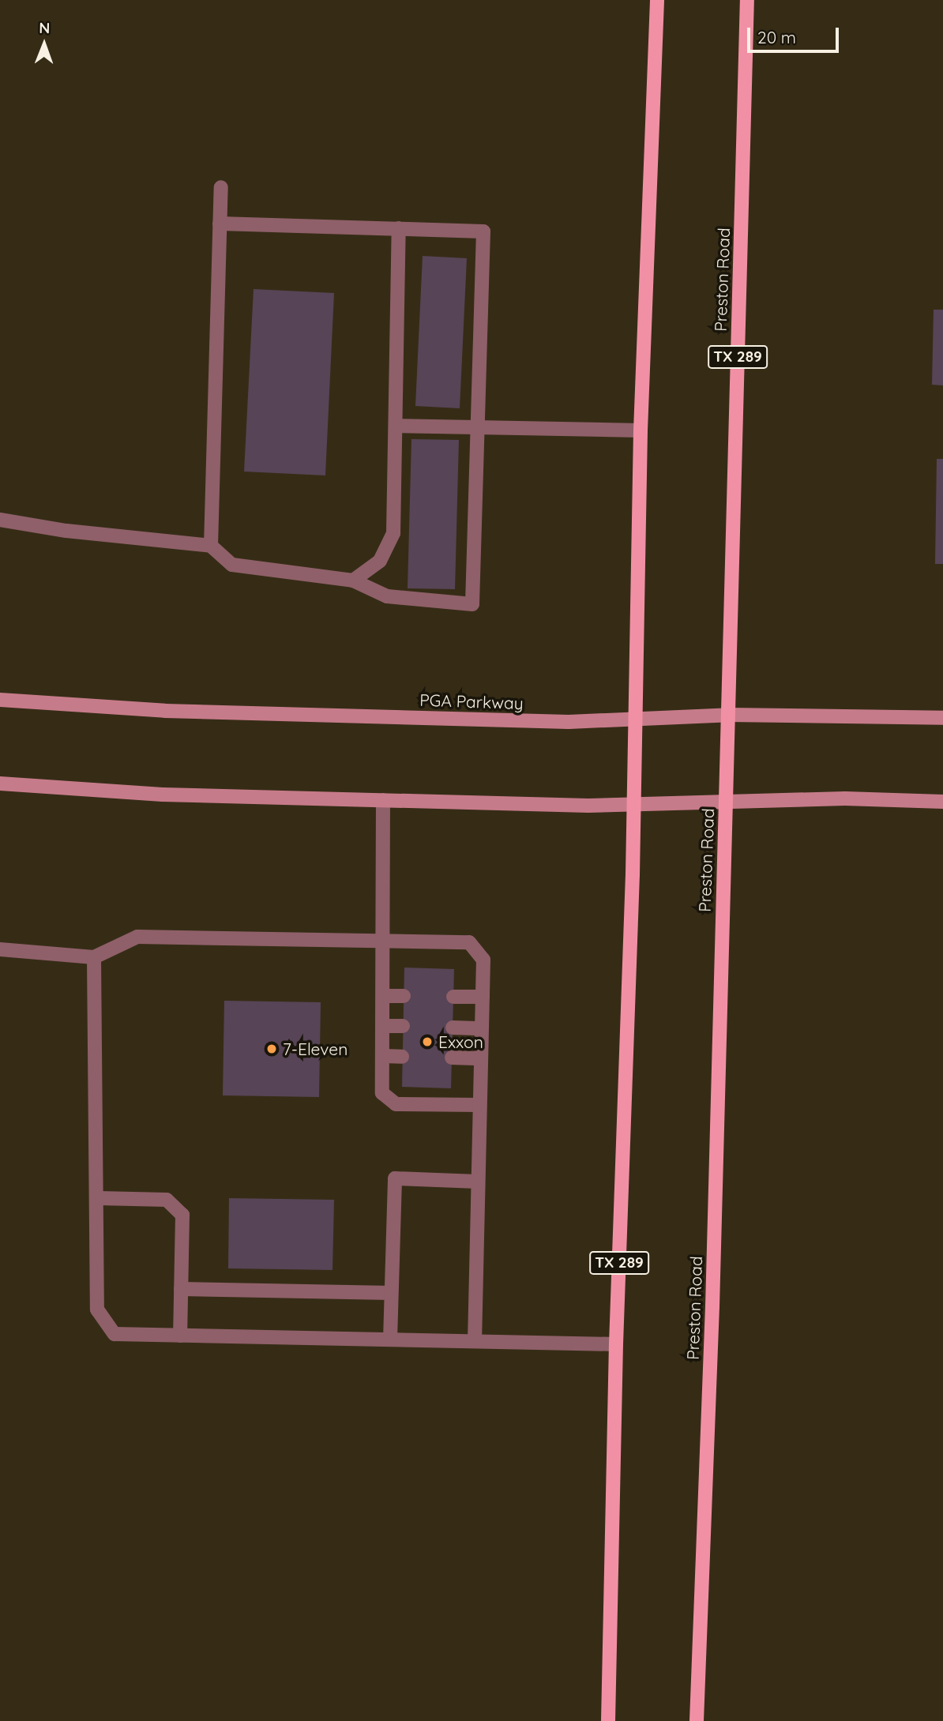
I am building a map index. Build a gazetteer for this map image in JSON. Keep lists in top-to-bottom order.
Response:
{
  "streets": {
    "main road": ["Preston Road", "TX 289", "PGA Parkway"]
  },
  "crossings": [
    ["Preston Road", "PGA Parkway"],
    ["TX 289", "PGA Parkway"]
  ],
  "places": ["Exxon", "7-Eleven"],
  "scale_bar": "20 m",
  "north": "top"
}
